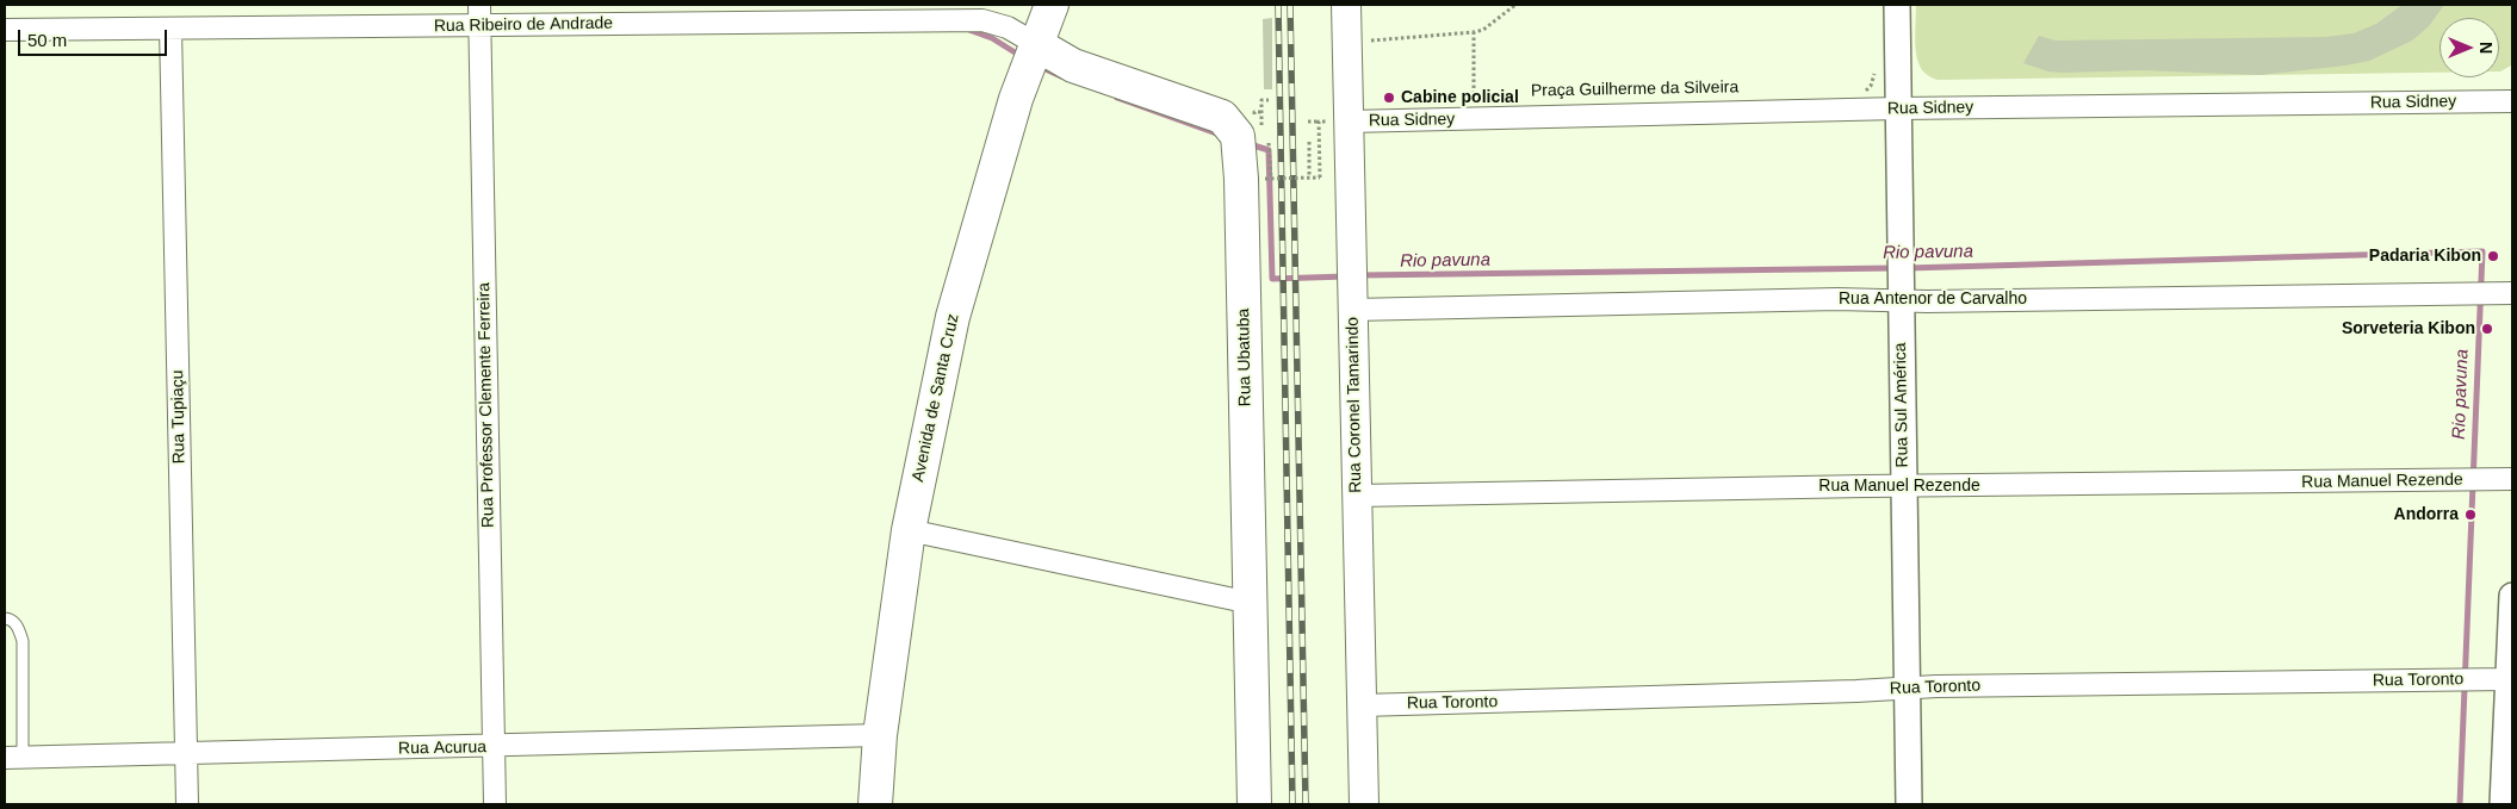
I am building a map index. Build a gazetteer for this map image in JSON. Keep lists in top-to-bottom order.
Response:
{
  "streets": {
    "main road": ["Rua Ubatuba", "Avenida de Santa Cruz", "Rua Coronel Tamarindo"],
    "street": [
      "Rua Ribeiro de Andrade",
      "Rua Sidney",
      "Rua Antenor de Carvalho",
      "Rua Professor Clemente Ferreira",
      "Rua Sul América",
      "Rua Tupiaçu",
      "Rua Manuel Rezende",
      "Rua Toronto",
      "Rua Acurua"
    ]
  },
  "crossings": [
    ["Rua Ribeiro de Andrade", "Rua Ubatuba"],
    ["Rua Ribeiro de Andrade", "Avenida de Santa Cruz"],
    ["Rua Ribeiro de Andrade", "Rua Professor Clemente Ferreira"],
    ["Rua Ribeiro de Andrade", "Rua Tupiaçu"],
    ["Rua Sidney", "Rua Coronel Tamarindo"],
    ["Rua Sidney", "Rua Sul América"],
    ["Rua Antenor de Carvalho", "Rua Coronel Tamarindo"],
    ["Rua Antenor de Carvalho", "Rua Sul América"],
    ["Rua Ubatuba", "Avenida de Santa Cruz"],
    ["Avenida de Santa Cruz", "Rua Acurua"],
    ["Rua Professor Clemente Ferreira", "Rua Acurua"],
    ["Rua Coronel Tamarindo", "Rua Manuel Rezende"],
    ["Rua Coronel Tamarindo", "Rua Toronto"],
    ["Rua Sul América", "Rua Manuel Rezende"],
    ["Rua Sul América", "Rua Toronto"],
    ["Rua Tupiaçu", "Rua Acurua"]
  ],
  "water": ["Rio pavuna"],
  "places": [
    "Cabine policial",
    "Padaria Kibon",
    "Sorveteria Kibon",
    "Andorra"
  ],
  "scale_bar": "50 m",
  "north": "right"
}
